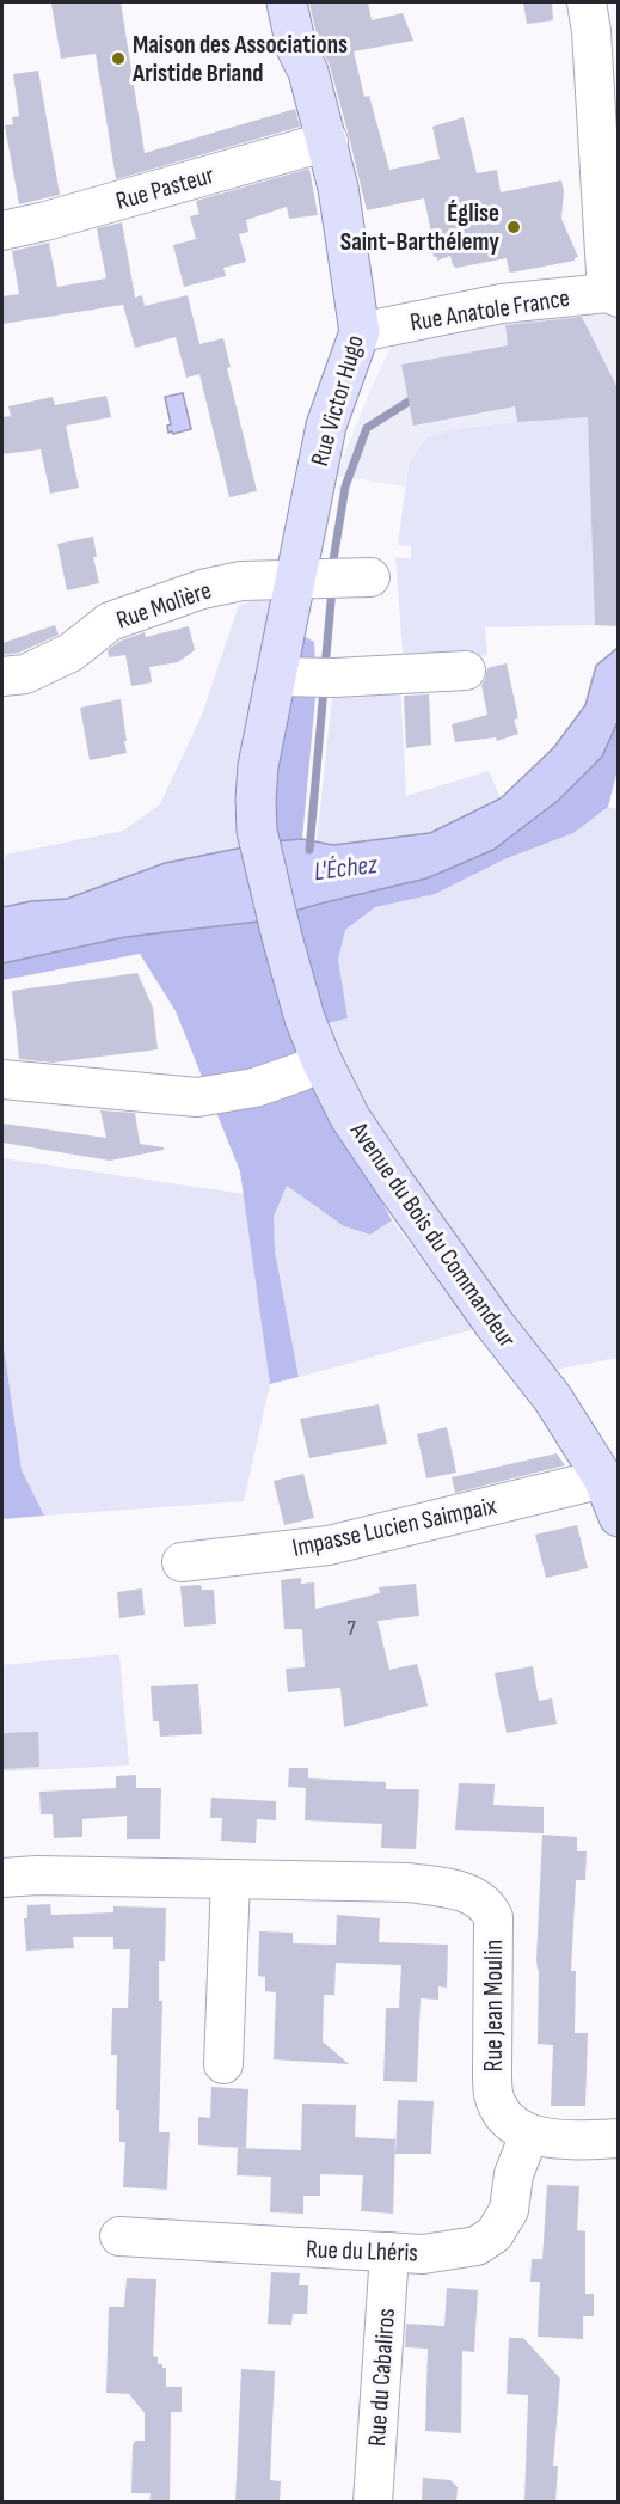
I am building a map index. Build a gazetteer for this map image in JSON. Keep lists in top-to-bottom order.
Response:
{
  "streets": {
    "main road": ["Rue Victor Hugo", "Avenue du Bois du Commandeur"],
    "street": [
      "Rue Pasteur",
      "Rue Anatole France",
      "Rue Molière",
      "Impasse Lucien Saimpaix",
      "Rue Jean Moulin",
      "Rue du Lhéris",
      "Rue du Cabaliros"
    ]
  },
  "crossings": [
    ["Rue Pasteur", "Rue Victor Hugo"],
    ["Rue Anatole France", "Rue Victor Hugo"],
    ["Rue Victor Hugo", "Rue Molière"],
    ["Rue Victor Hugo", "Avenue du Bois du Commandeur"],
    ["Avenue du Bois du Commandeur", "Impasse Lucien Saimpaix"],
    ["Rue Jean Moulin", "Rue du Lhéris"],
    ["Rue du Lhéris", "Rue du Cabaliros"]
  ],
  "water": ["L'Échez"],
  "places": ["Maison des Associations Aristide Briand", "Église Saint-Barthélemy"],
  "house_numbers": ["7"]
}
